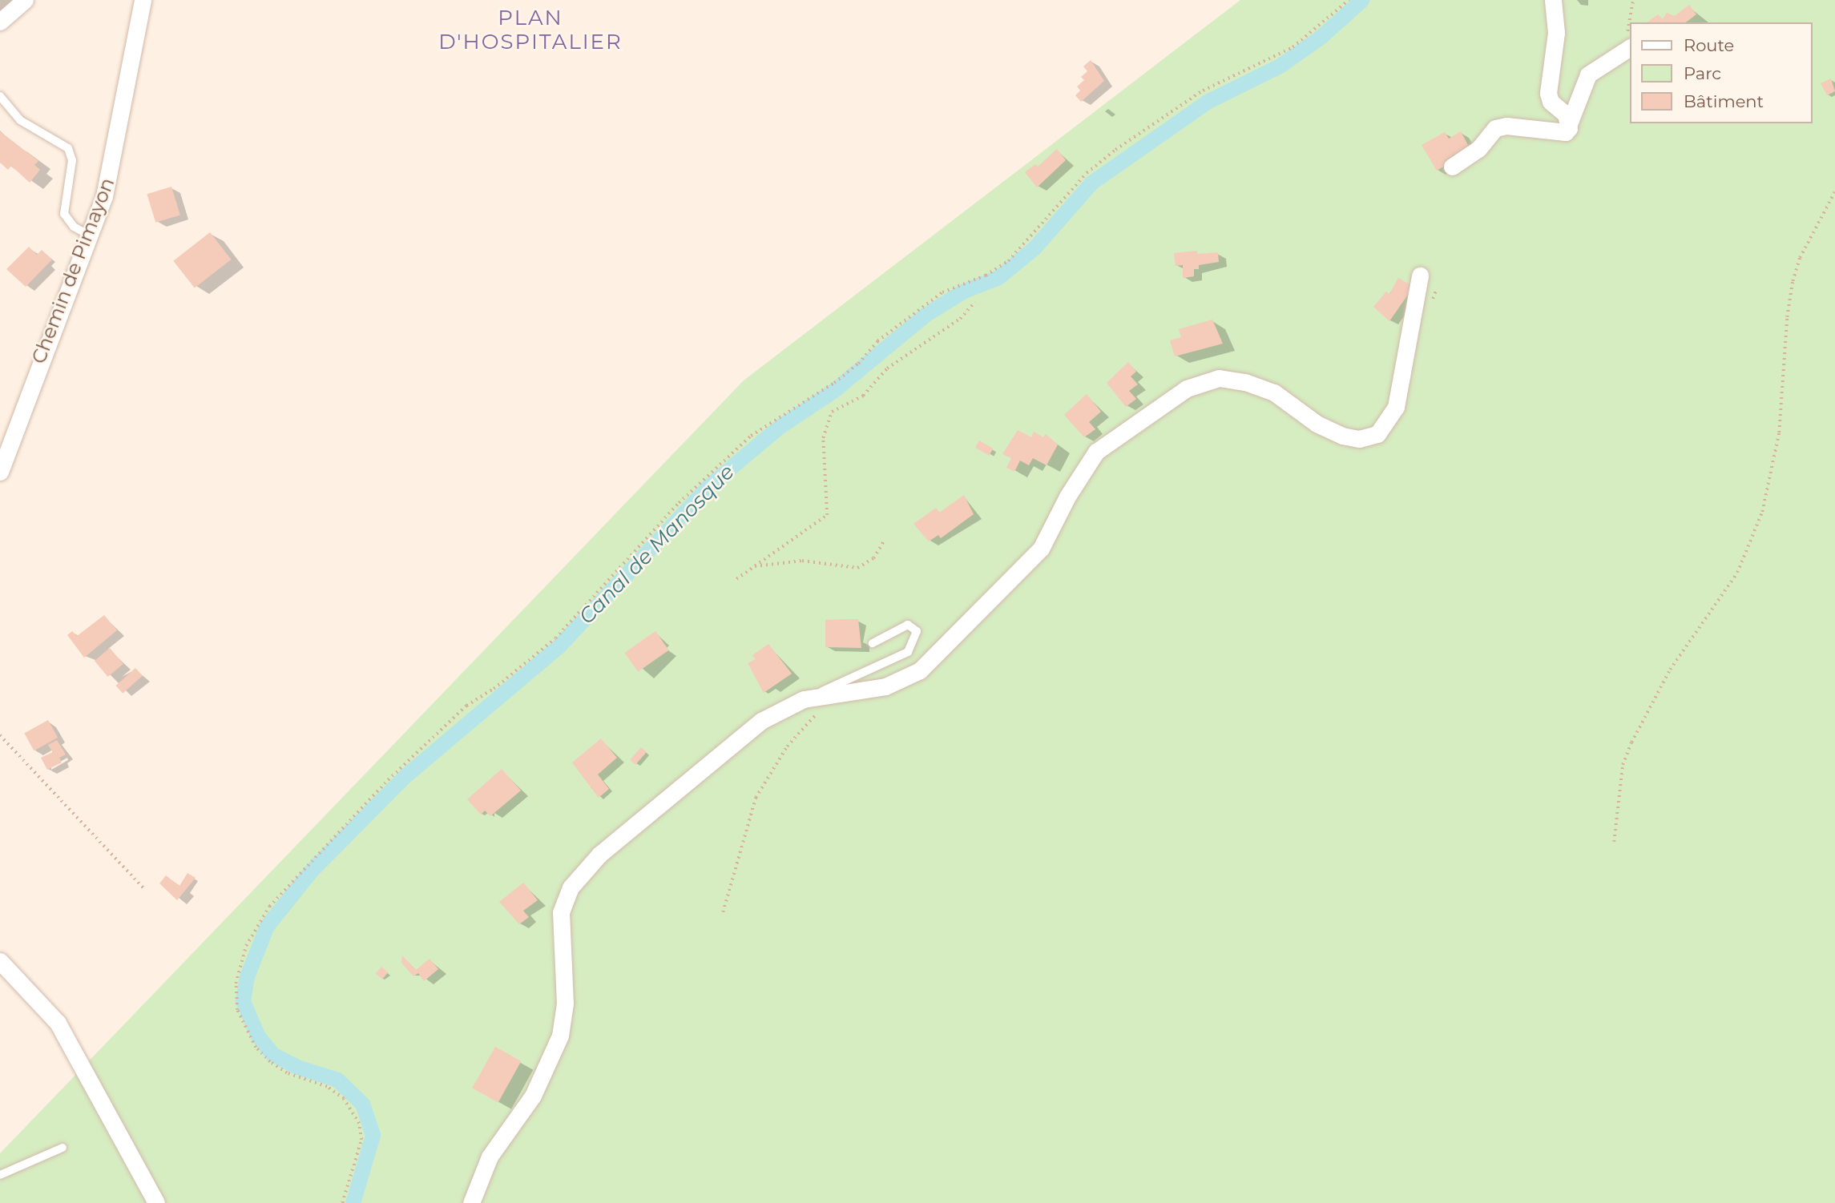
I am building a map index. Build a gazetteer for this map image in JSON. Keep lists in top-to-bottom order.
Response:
{
  "streets": {
    "street": ["Chemin de Pimayon"]
  },
  "districts": ["PLAN D'HOSPITALIER"],
  "water": ["Canal de Manosque"],
  "legend": ["Route", "Parc", "Bâtiment"]
}
